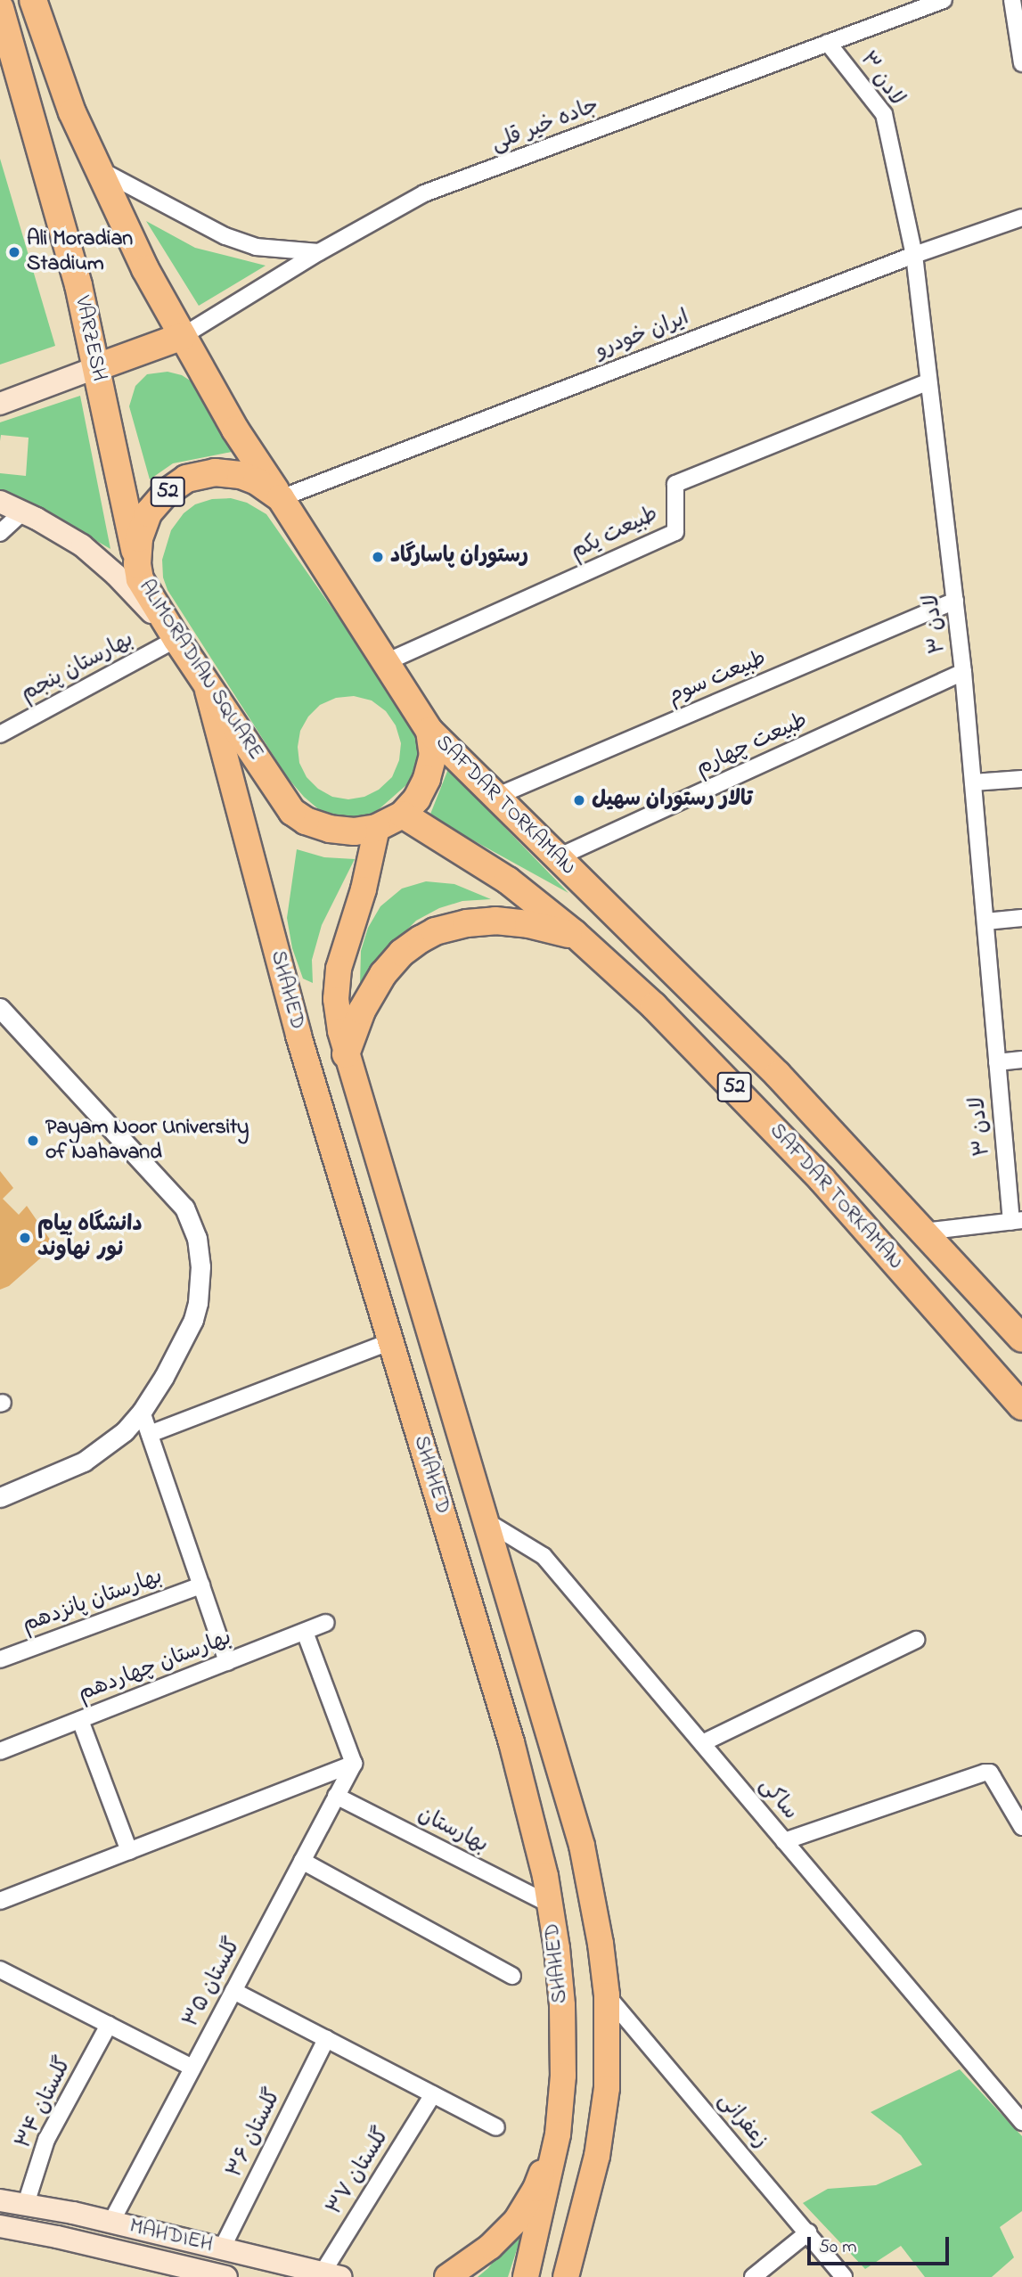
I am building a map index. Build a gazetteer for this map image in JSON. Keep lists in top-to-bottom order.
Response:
{
  "streets": {
    "highway": [
      "VARZESH",
      "52",
      "ALIMORADIAN SQUARE",
      "SAFDAR TORKAMAN"
    ],
    "main road": ["SHAHED", "MAHDIEH"],
    "street": [
      "لادن ۳",
      "جاده خیر قلی",
      "ایران خودرو",
      "طبیعت یکم",
      "بهارستان پنجم",
      "طبیعت سوم",
      "طبیعت چهارم",
      "بهارستان پانزدهم",
      "بهارستان چهاردهم",
      "ساکی",
      "بهارستان",
      "گلستان ۳۵",
      "گلستان ۳۴",
      "زعفرانی",
      "گلستان ۳۶",
      "گلستان ۳۷"
    ]
  },
  "crossings": [
    ["لادن ۳", "جاده خیر قلی"],
    ["لادن ۳", "ایران خودرو"],
    ["لادن ۳", "طبیعت یکم"],
    ["لادن ۳", "طبیعت سوم"],
    ["لادن ۳", "طبیعت چهارم"],
    ["جاده خیر قلی", "52"],
    ["ایران خودرو", "52"],
    ["ایران خودرو", "ALIMORADIAN SQUARE"],
    ["VARZESH", "ALIMORADIAN SQUARE"],
    ["52", "ALIMORADIAN SQUARE"],
    ["طبیعت یکم", "ALIMORADIAN SQUARE"],
    ["بهارستان پنجم", "ALIMORADIAN SQUARE"],
    ["ALIMORADIAN SQUARE", "SAFDAR TORKAMAN"],
    ["ALIMORADIAN SQUARE", "SHAHED"],
    ["طبیعت سوم", "SAFDAR TORKAMAN"],
    ["طبیعت چهارم", "SAFDAR TORKAMAN"],
    ["SHAHED", "ساکی"],
    ["SHAHED", "بهارستان"],
    ["SHAHED", "زعفرانی"],
    ["بهارستان", "گلستان ۳۵"],
    ["گلستان ۳۵", "MAHDIEH"],
    ["گلستان ۳۴", "MAHDIEH"],
    ["گلستان ۳۶", "MAHDIEH"],
    ["گلستان ۳۷", "MAHDIEH"]
  ],
  "places": [
    "Ali Moradian Stadium",
    "رستوران پاسارگاد",
    "تالار رستوران سهیل",
    "Payam Noor University of Nahavand",
    "دانشگاه پیام نور نهاوند"
  ],
  "scale_bar": "50 m"
}
